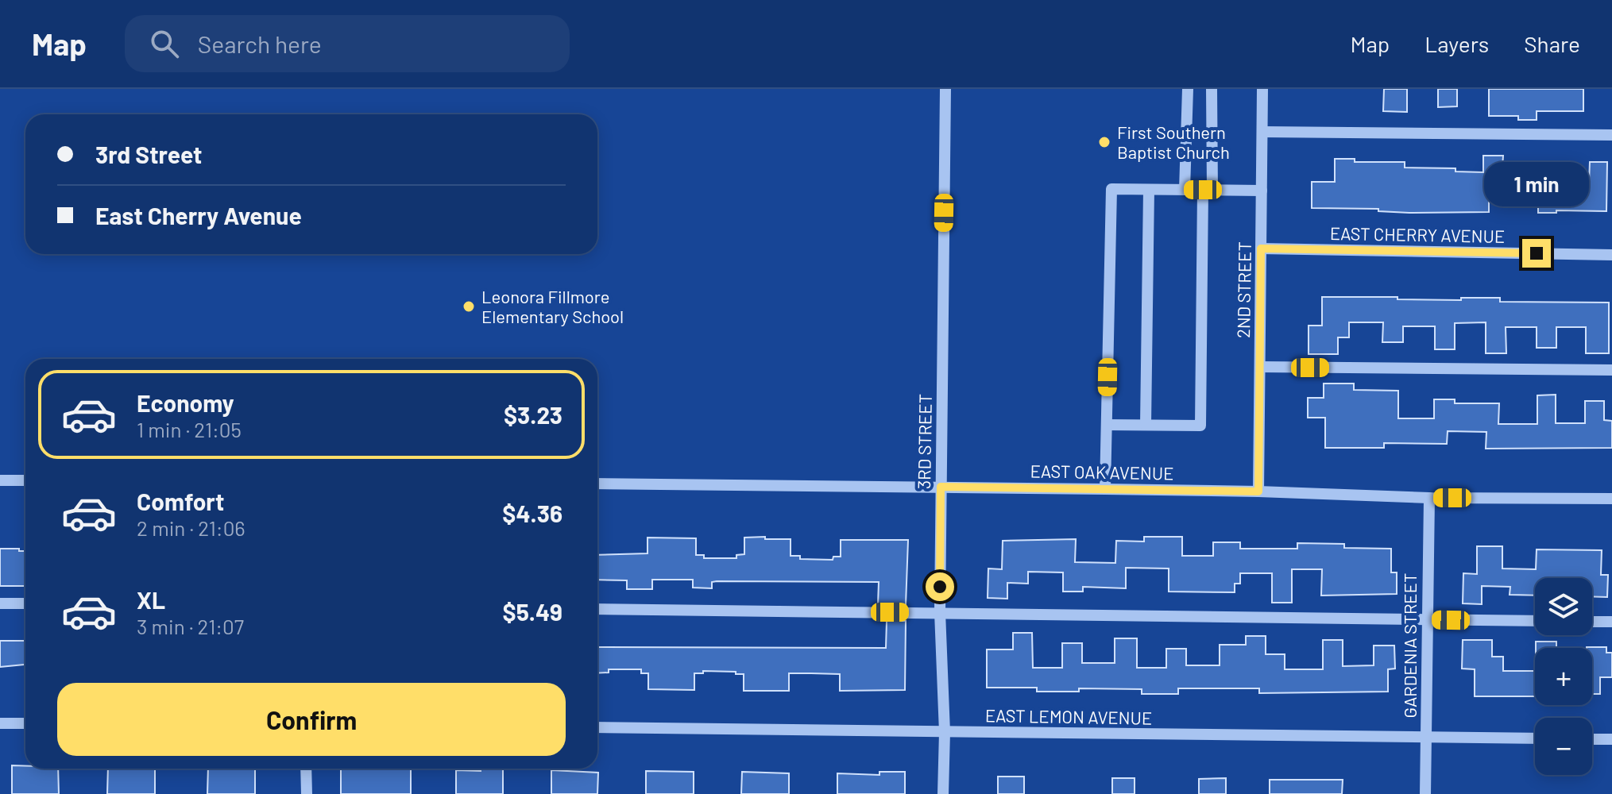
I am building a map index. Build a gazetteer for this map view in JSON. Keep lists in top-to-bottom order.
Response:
{
  "streets": {
    "street": [
      "EAST CHERRY AVENUE",
      "2ND STREET",
      "3RD STREET",
      "EAST OAK AVENUE",
      "GARDENIA STREET",
      "EAST LEMON AVENUE"
    ]
  },
  "crossings": [
    ["EAST CHERRY AVENUE", "2ND STREET"],
    ["2ND STREET", "EAST OAK AVENUE"],
    ["3RD STREET", "EAST OAK AVENUE"],
    ["3RD STREET", "EAST LEMON AVENUE"],
    ["EAST OAK AVENUE", "GARDENIA STREET"],
    ["GARDENIA STREET", "EAST LEMON AVENUE"]
  ],
  "places": ["First Southern Baptist Church", "Leonora Fillmore Elementary School"],
  "page": {
    "header": "Map",
    "search": "Search here",
    "nav": ["Map", "Layers", "Share"],
    "banner": ["3rd Street", "East Cherry Avenue"],
    "bubble": "1 min",
    "list": [
      {
        "name": "Economy",
        "note": "1 min · 21:05",
        "value": "$3.23"
      },
      {
        "name": "Comfort",
        "note": "2 min · 21:06",
        "value": "$4.36"
      },
      {
        "name": "XL",
        "note": "3 min · 21:07",
        "value": "$5.49"
      }
    ],
    "map_buttons": ["+", "−"],
    "buttons": "Confirm"
  }
}
